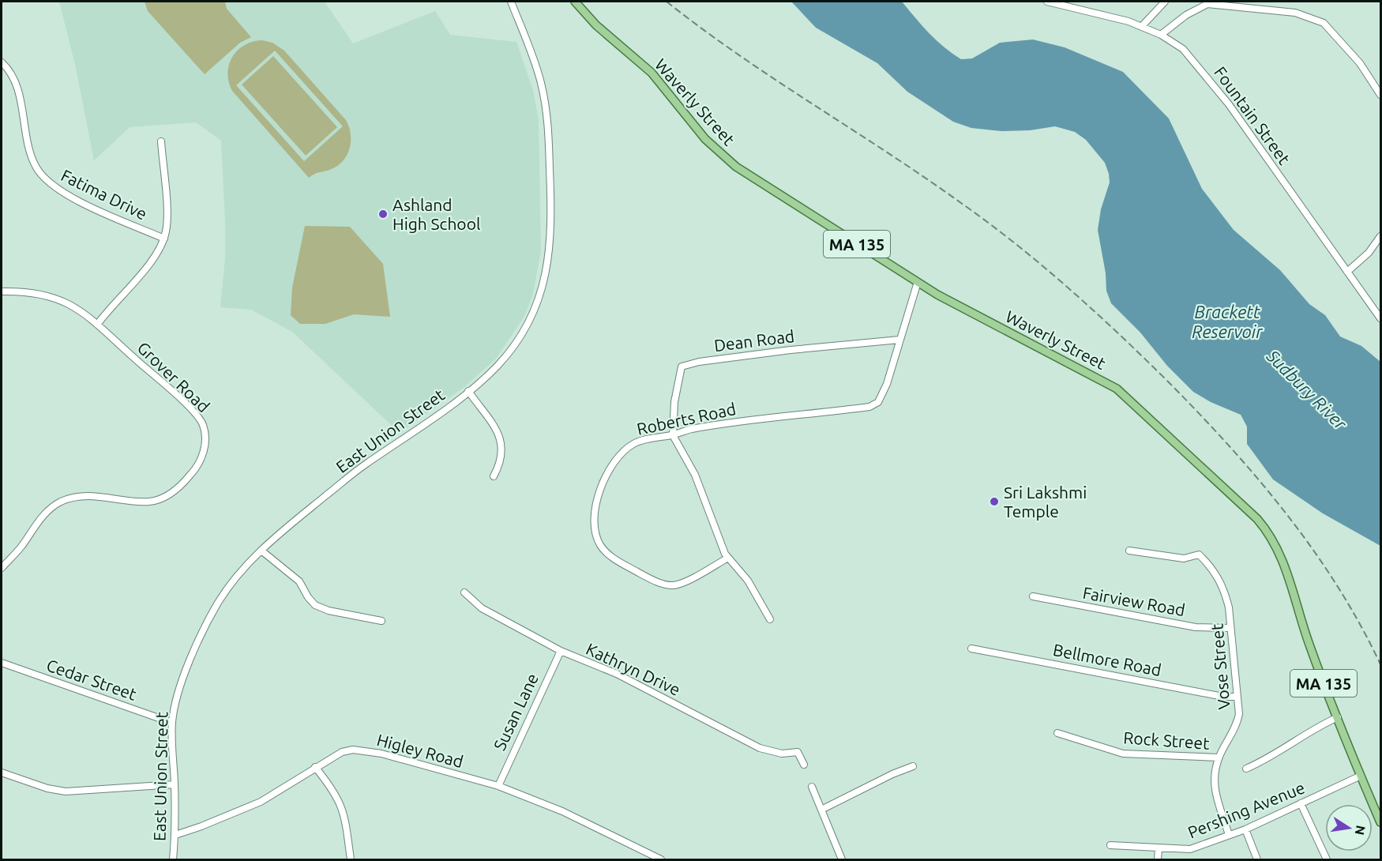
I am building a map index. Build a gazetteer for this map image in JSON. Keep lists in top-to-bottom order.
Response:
{
  "streets": {
    "main road": ["Waverly Street", "MA 135"],
    "street": [
      "Fountain Street",
      "Fatima Drive",
      "Dean Road",
      "Grover Road",
      "Roberts Road",
      "East Union Street",
      "Fairview Road",
      "Bellmore Road",
      "Vose Street",
      "Kathryn Drive",
      "Cedar Street",
      "Susan Lane",
      "Rock Street",
      "Higley Road",
      "Pershing Avenue"
    ]
  },
  "crossings": [
    ["Waverly Street", "Roberts Road"],
    ["Waverly Street", "Pershing Avenue"],
    ["Dean Road", "Roberts Road"],
    ["East Union Street", "Cedar Street"],
    ["East Union Street", "Higley Road"],
    ["Fairview Road", "Vose Street"],
    ["Bellmore Road", "Vose Street"],
    ["Vose Street", "Rock Street"],
    ["Vose Street", "Pershing Avenue"],
    ["Kathryn Drive", "Susan Lane"],
    ["Susan Lane", "Higley Road"]
  ],
  "water": ["Brackett Reservoir", "Sudbury River"],
  "places": ["Ashland High School", "Sri Lakshmi Temple"],
  "north": "right"
}
